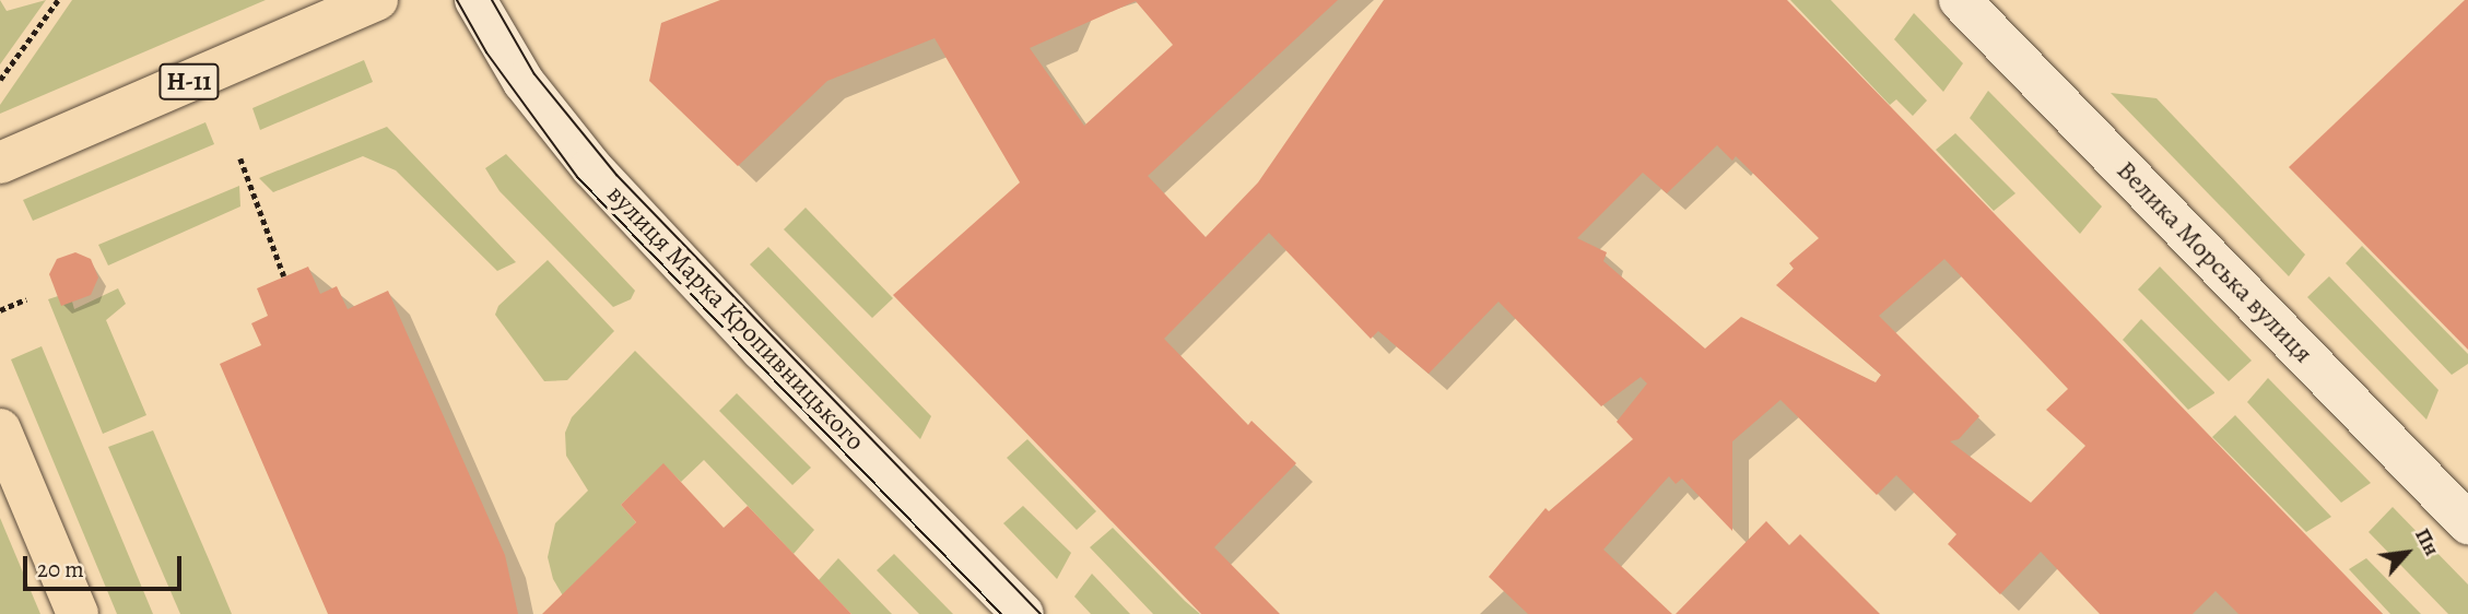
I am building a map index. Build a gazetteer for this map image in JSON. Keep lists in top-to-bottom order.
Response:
{
  "streets": {
    "main road": ["Н-11"],
    "street": ["Велика Морська вулиця", "вулиця Марка Кропивницького"]
  },
  "scale_bar": "20 m",
  "north": "top right"
}
